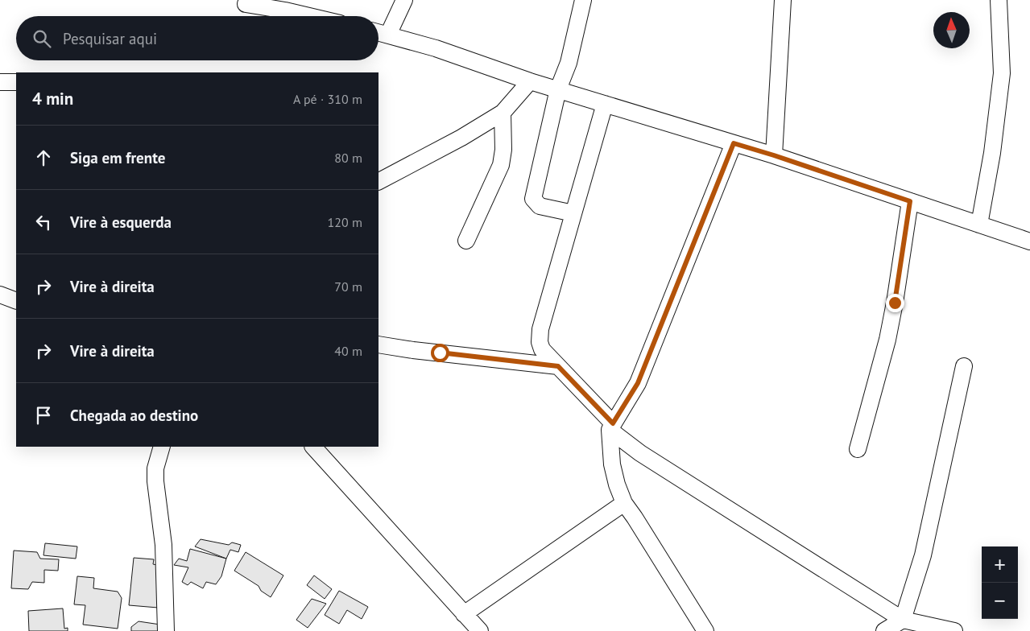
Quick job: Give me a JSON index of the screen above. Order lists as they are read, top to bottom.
{
  "north": "top",
  "page": {
    "search": "Pesquisar aqui",
    "heading": ["4 min", "A pé · 310 m"],
    "list": [
      ["Siga em frente", "80 m"],
      ["Vire à esquerda", "120 m"],
      ["Vire à direita", "70 m"],
      ["Vire à direita", "40 m"],
      "Chegada ao destino"
    ],
    "map_buttons": ["+", "−"]
  }
}
